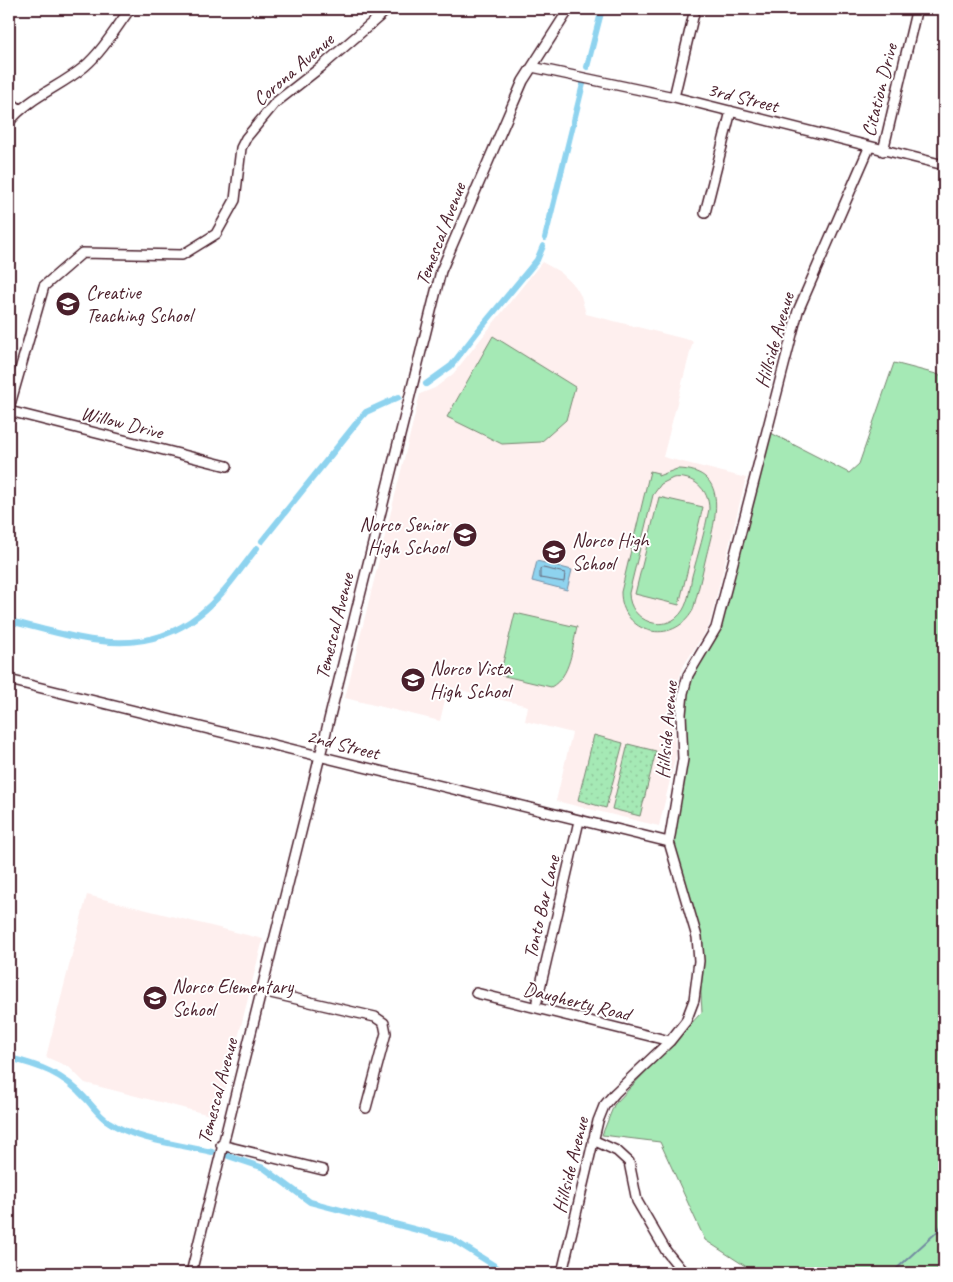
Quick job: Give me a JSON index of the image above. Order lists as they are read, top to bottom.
{
  "streets": {
    "street": [
      "Corona Avenue",
      "Citation Drive",
      "3rd Street",
      "Temescal Avenue",
      "Hillside Avenue",
      "Willow Drive",
      "2nd Street",
      "Tonto Bar Lane",
      "Daugherty Road"
    ]
  },
  "crossings": [
    ["Corona Avenue", "Willow Drive"],
    ["Citation Drive", "3rd Street"],
    ["3rd Street", "Temescal Avenue"],
    ["3rd Street", "Hillside Avenue"],
    ["Temescal Avenue", "2nd Street"],
    ["Hillside Avenue", "2nd Street"],
    ["Hillside Avenue", "Daugherty Road"],
    ["2nd Street", "Tonto Bar Lane"]
  ],
  "places": {
    "school or university": [
      "Creative Teaching School",
      "Norco Senior High School",
      "Norco High School",
      "Norco Vista High School",
      "Norco Elementary School"
    ]
  }
}
